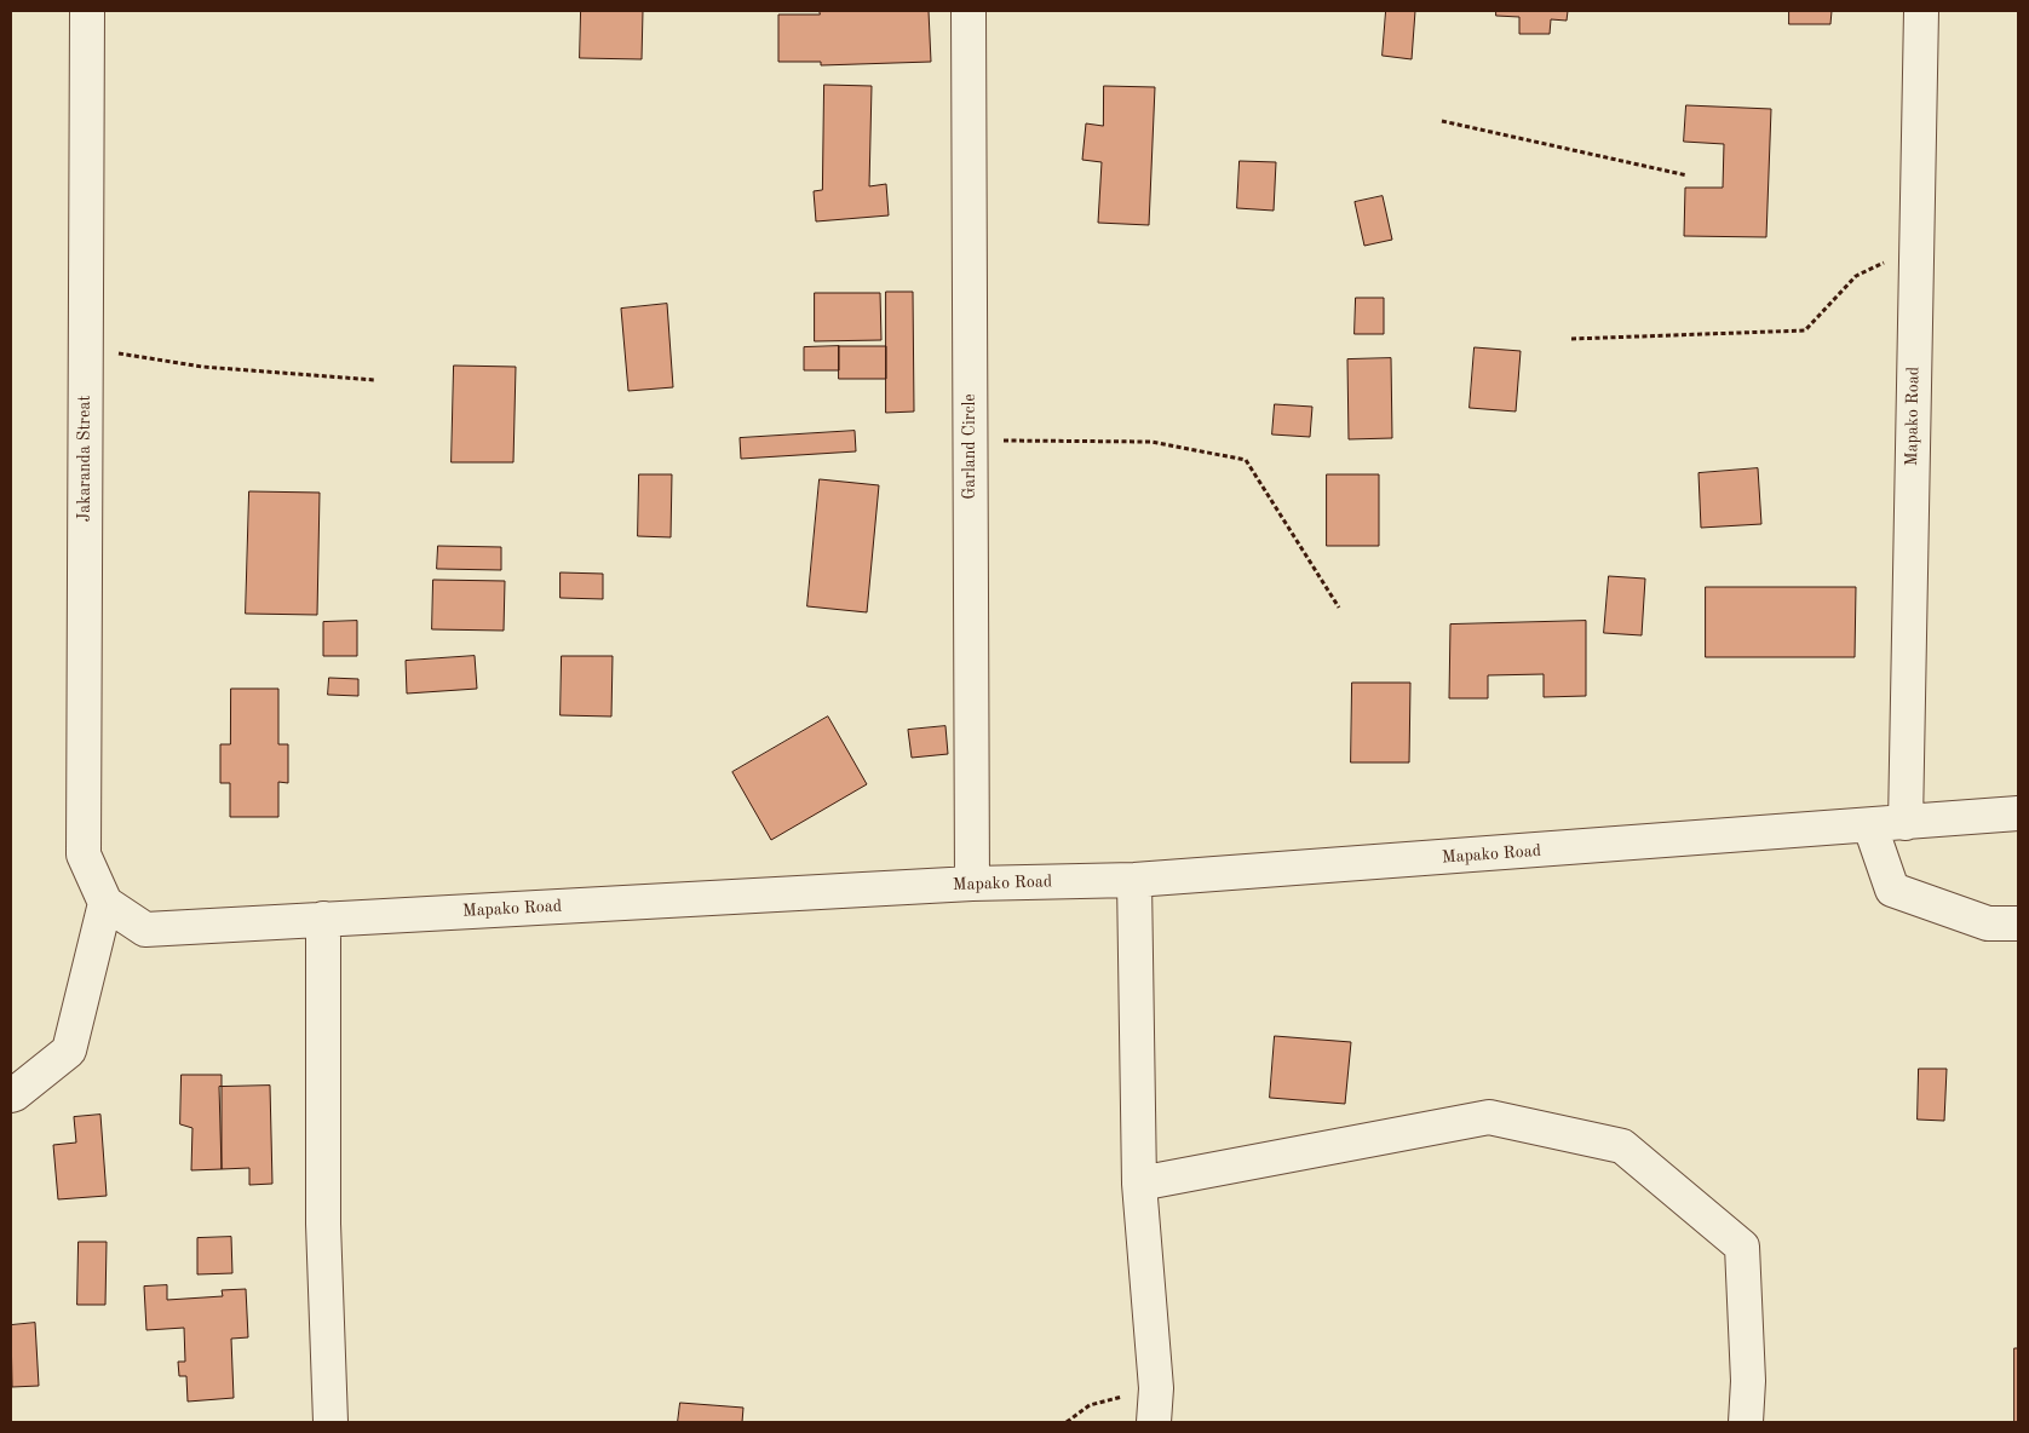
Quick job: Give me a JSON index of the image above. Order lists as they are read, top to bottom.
{
  "streets": {
    "street": ["Mapako Road", "Garland Circle", "Jakaranda Streat"]
  },
  "crossings": [
    ["Mapako Road", "Garland Circle"],
    ["Mapako Road", "Jakaranda Streat"]
  ]
}
